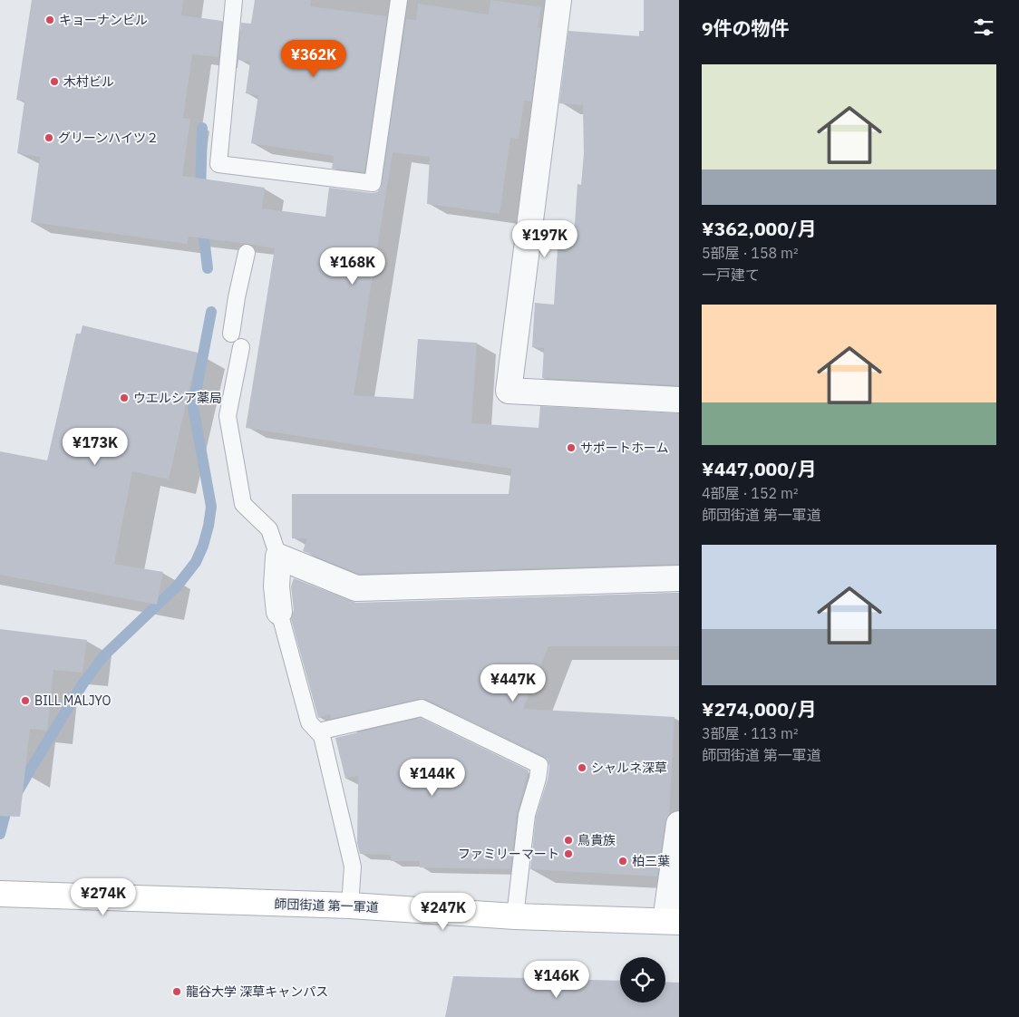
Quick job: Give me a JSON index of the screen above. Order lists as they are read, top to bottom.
{
  "streets": {
    "main road": ["師団街道 第一軍道"]
  },
  "places": [
    "キョーナンビル",
    "木村ビル",
    "グリーンハイツ２",
    "ウエルシア薬局",
    "サポートホーム",
    "BILL MALJYO",
    "シャルネ深草",
    "鳥貴族",
    "ファミリーマート",
    "柏三葉",
    "龍谷大学 深草キャンパス"
  ],
  "page": {
    "heading": "9件の物件",
    "price": [
      "¥362K",
      "¥197K",
      "¥168K",
      "¥173K",
      "¥447K",
      "¥144K",
      "¥274K",
      "¥247K",
      "¥146K"
    ],
    "list": [
      {
        "name": "¥362,000/月",
        "note": "5部屋 · 158 m² · 一戸建て"
      },
      {
        "name": "¥447,000/月",
        "note": "4部屋 · 152 m² · 師団街道 第一軍道"
      },
      {
        "name": "¥274,000/月",
        "note": "3部屋 · 113 m² · 師団街道 第一軍道"
      }
    ]
  }
}
